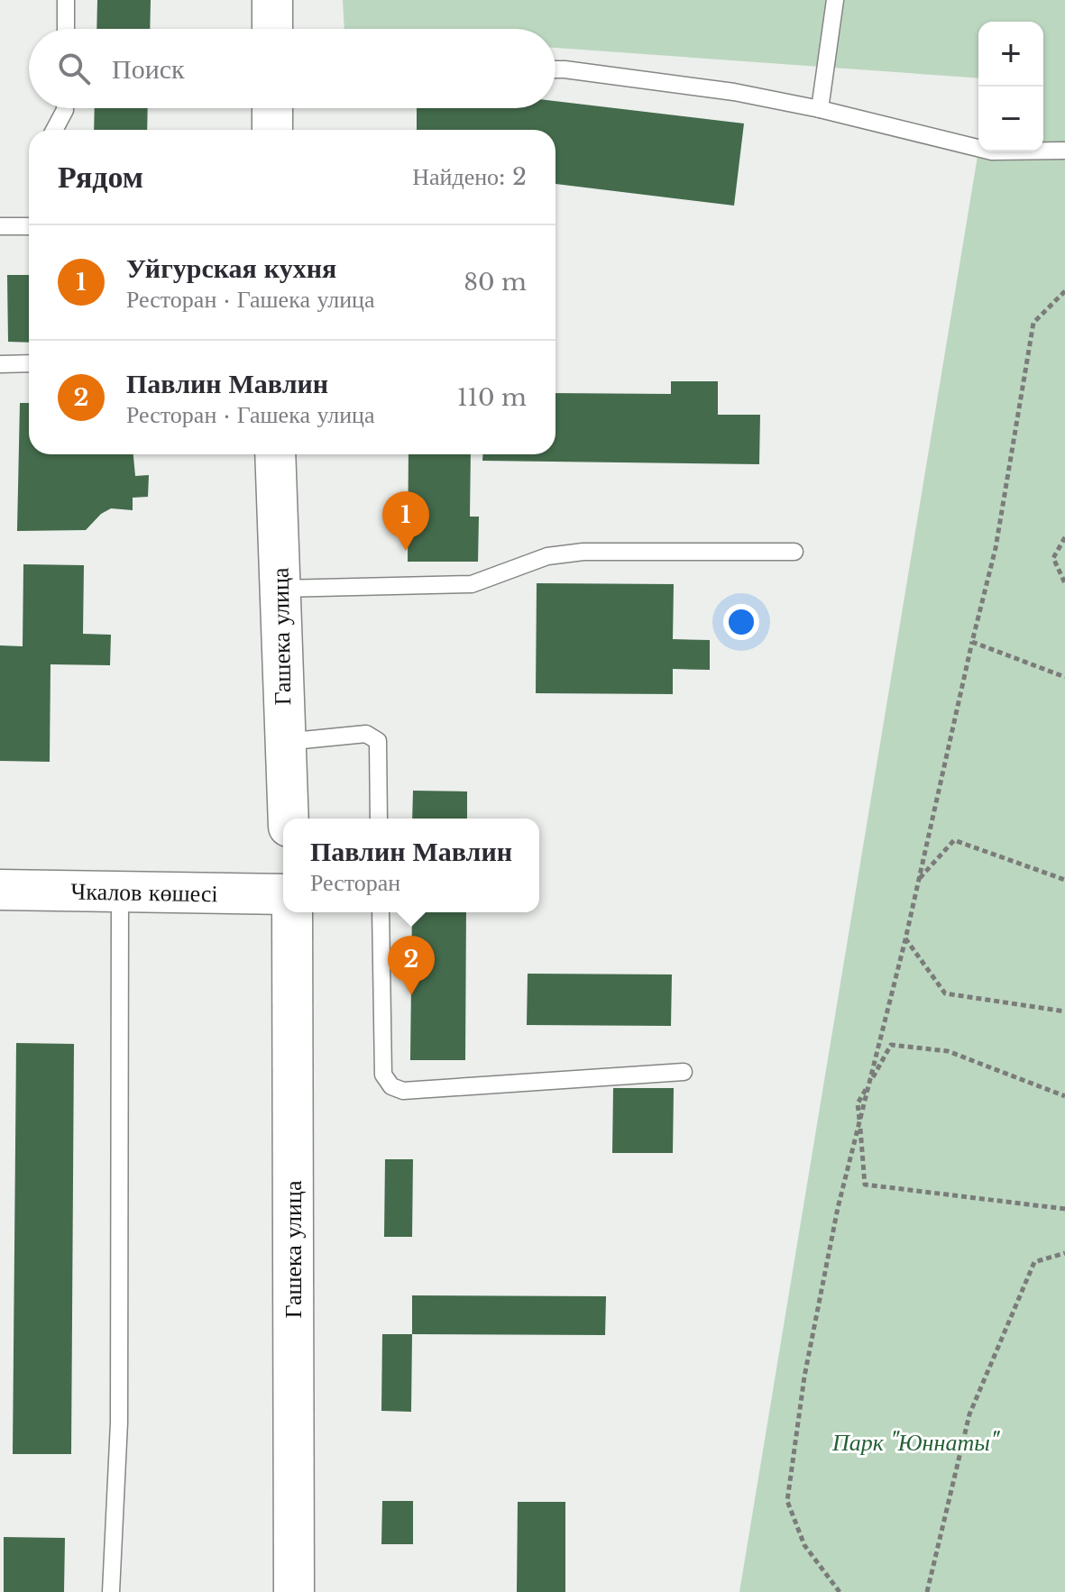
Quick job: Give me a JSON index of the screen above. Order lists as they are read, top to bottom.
{
  "streets": {
    "main road": ["Гашека улица", "Чкалов көшесі"]
  },
  "parks": ["Парк \"Юннаты\""],
  "page": {
    "map_buttons": ["+", "−"],
    "search": "Поиск",
    "heading": ["Рядом", "Найдено: 2"],
    "list": [
      {
        "mark": "1",
        "name": "Уйгурская кухня",
        "note": "Ресторан · Гашека улица",
        "value": "80 m"
      },
      {
        "mark": "2",
        "name": "Павлин Мавлин",
        "note": "Ресторан · Гашека улица",
        "value": "110 m"
      }
    ],
    "pins": ["1", "2"],
    "popup": ["Павлин Мавлин", "Ресторан"]
  }
}
